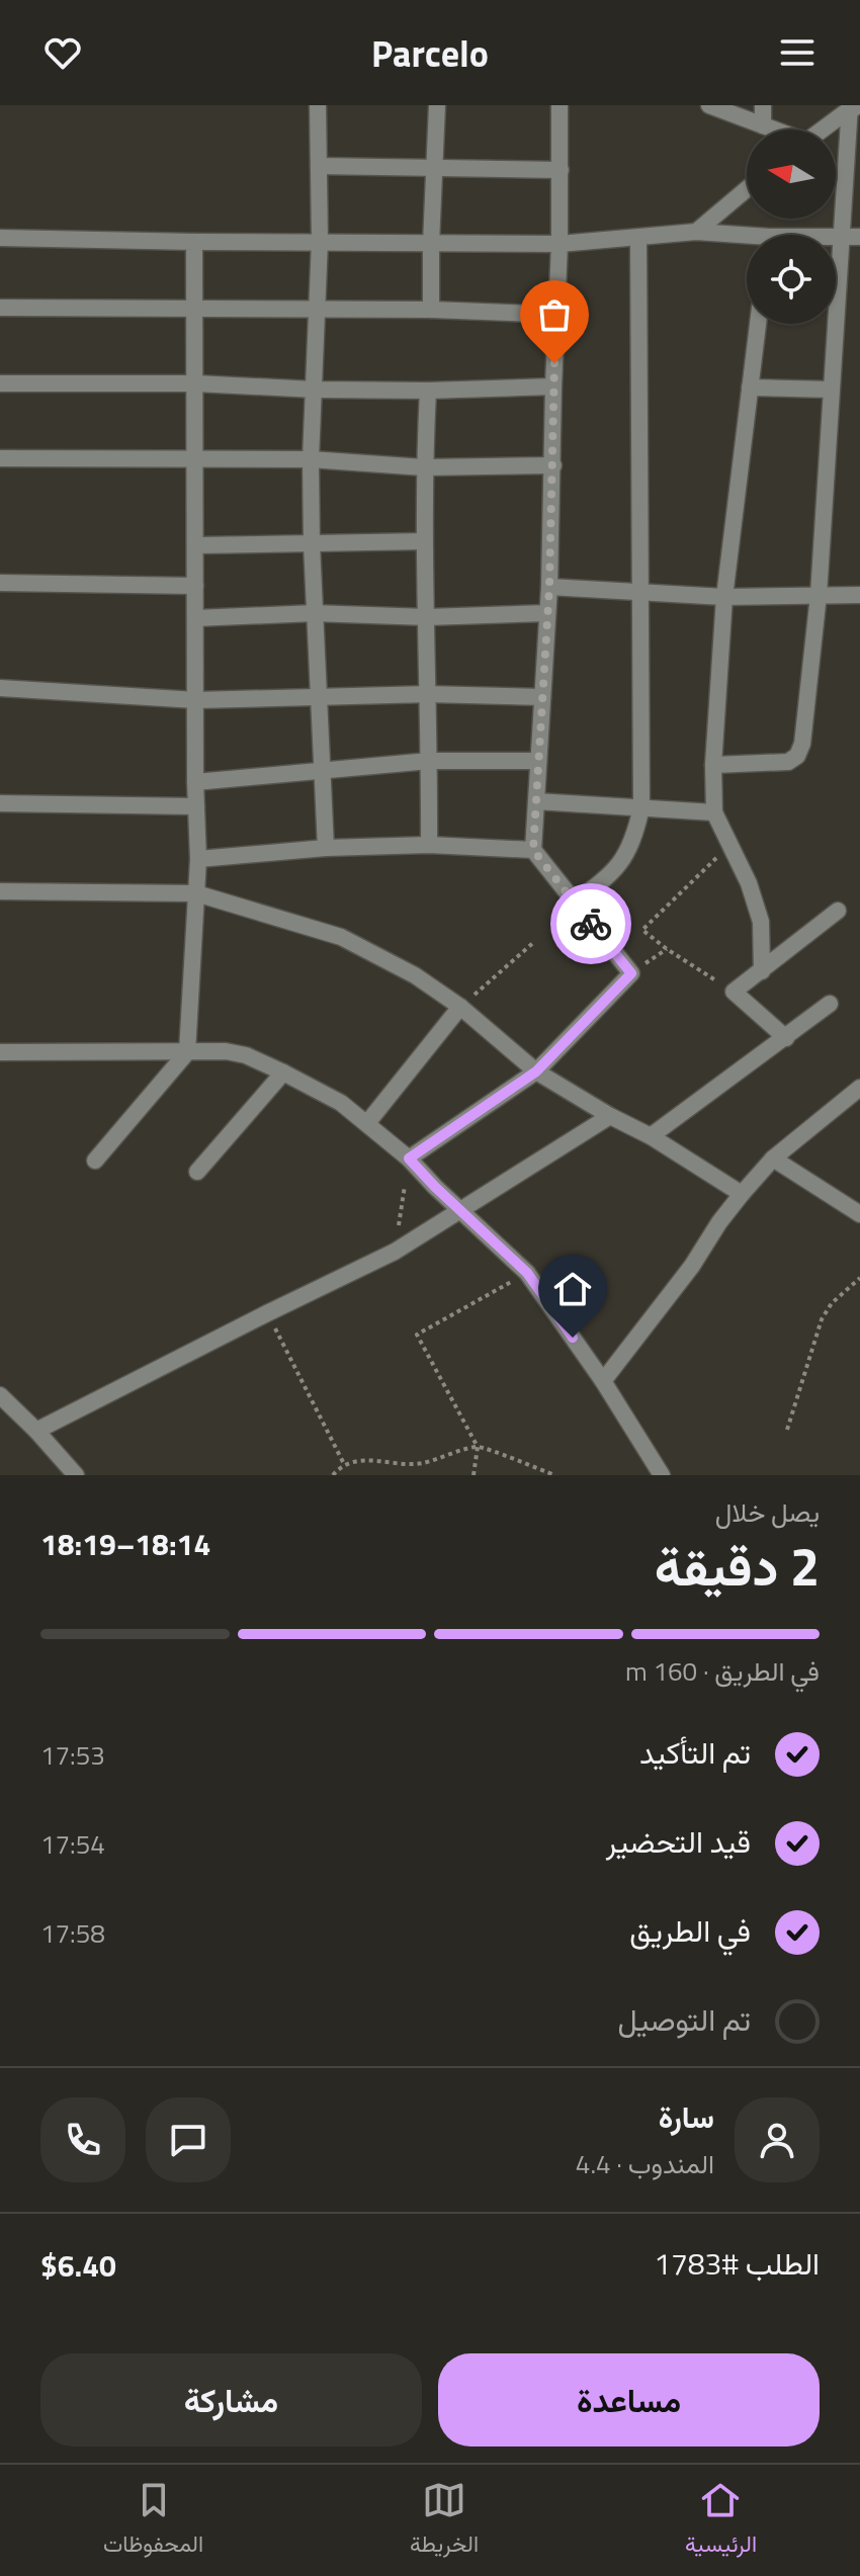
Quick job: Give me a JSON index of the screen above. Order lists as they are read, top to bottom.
{
  "north": "left",
  "page": {
    "header": "Parcelo",
    "heading": ["2 دقيقة", "يصل خلال", "18:14–18:19"],
    "panel": [
      "سارة",
      "المندوب · 4.4",
      "الطلب #1783",
      "$6.40"
    ],
    "bar": "في الطريق · 160 m",
    "list": [
      ["تم التأكيد", "17:53"],
      ["قيد التحضير", "17:54"],
      ["في الطريق", "17:58"],
      "تم التوصيل"
    ],
    "buttons": ["مساعدة", "مشاركة"],
    "tabs": ["الرئيسية", "الخريطة", "المحفوظات"]
  }
}
